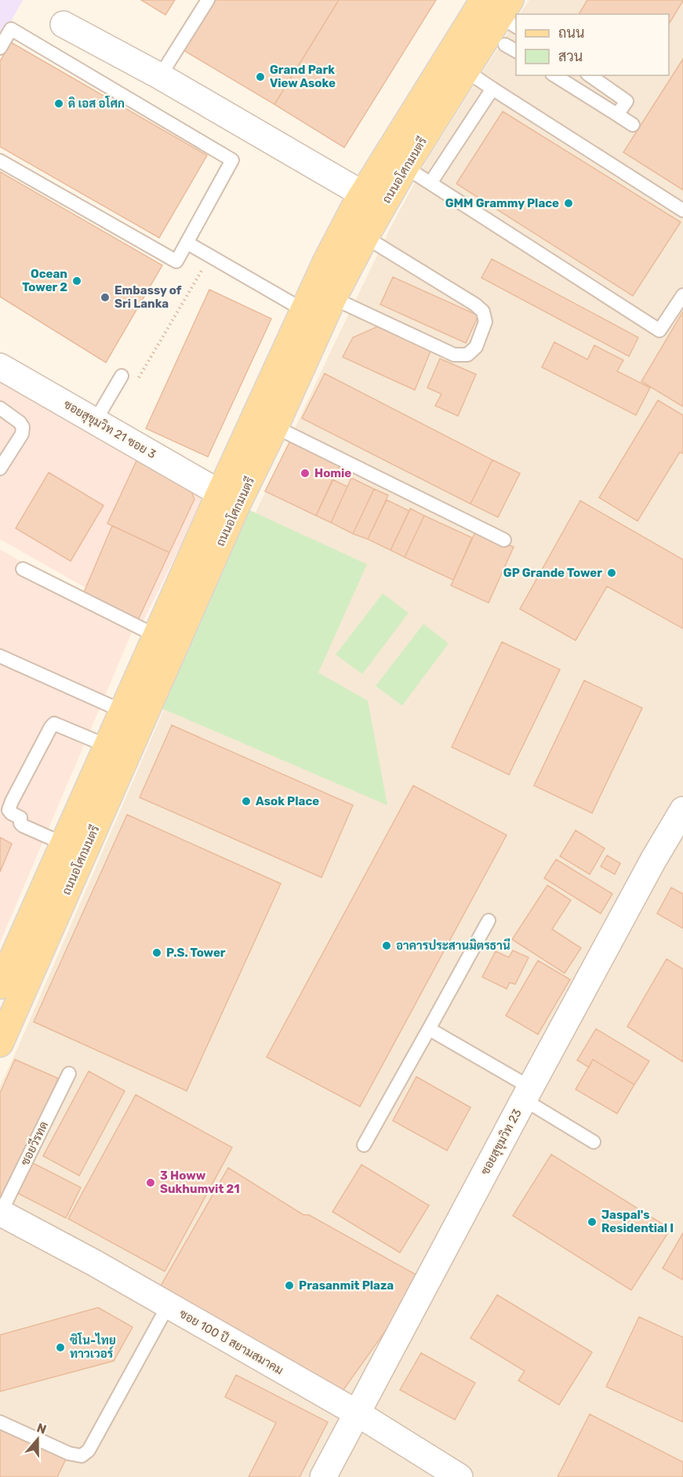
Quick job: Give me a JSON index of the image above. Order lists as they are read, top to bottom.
{
  "streets": {
    "main road": ["ถนนอโศกมนตรี"],
    "street": ["ซอยสุขุมวิท 21 ซอย 3", "ซอยสุขุมวิท 23", "ซอย 100 ปี สยามสมาคม"],
    "lane": ["ซอยวีรทด"]
  },
  "crossings": [
    ["ถนนอโศกมนตรี", "ซอยสุขุมวิท 21 ซอย 3"],
    ["ซอยสุขุมวิท 23", "ซอย 100 ปี สยามสมาคม"],
    ["ซอยวีรทด", "ซอย 100 ปี สยามสมาคม"]
  ],
  "places": [
    "Grand Park View Asoke",
    "ดิ เอส อโศก",
    "GMM Grammy Place",
    "Ocean Tower 2",
    "Embassy of Sri Lanka",
    "Homie",
    "GP Grande Tower",
    "Asok Place",
    "อาคารประสานมิตรธานี",
    "P.S. Tower",
    "3 Howw Sukhumvit 21",
    "Jaspal's Residential I",
    "Prasanmit Plaza",
    "ซิโน-ไทย ทาวเวอร์"
  ],
  "legend": ["ถนน", "สวน"],
  "north": "top"
}
